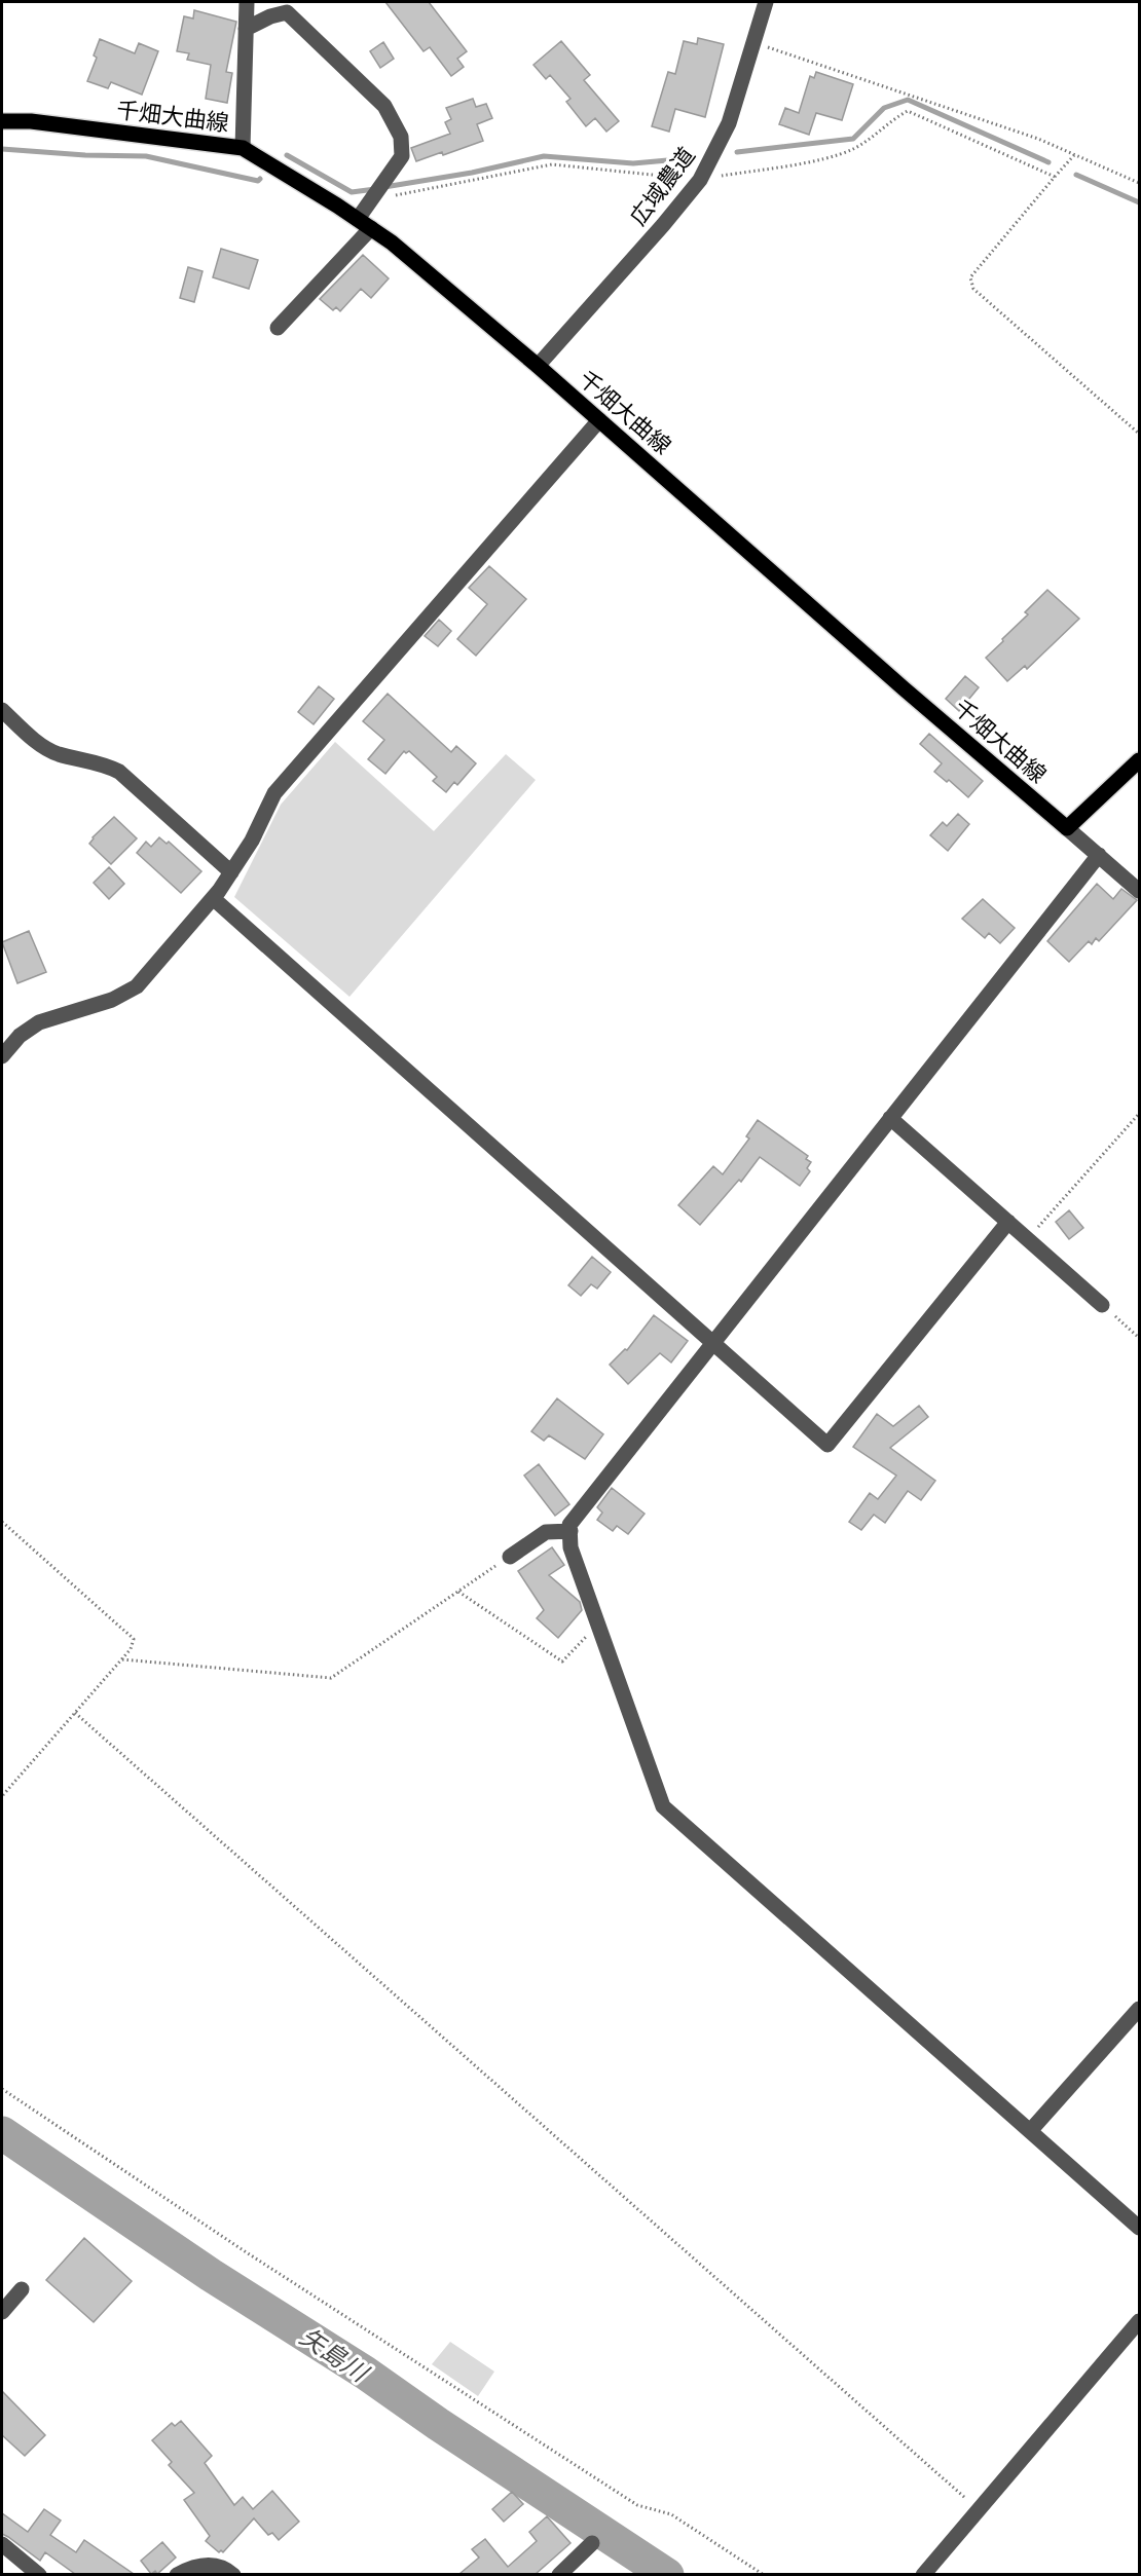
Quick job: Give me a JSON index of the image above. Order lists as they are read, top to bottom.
{
  "streets": {
    "main road": ["千畑大曲線"],
    "street": ["広域農道"]
  },
  "crossings": [
    ["千畑大曲線", "広域農道"]
  ],
  "water": ["矢島川"]
}
